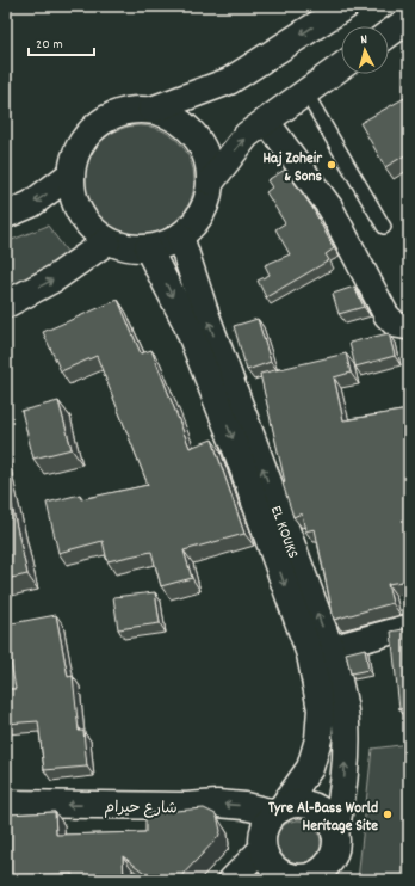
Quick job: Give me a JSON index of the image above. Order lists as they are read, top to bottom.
{
  "streets": {
    "main road": ["EL KOUKS", "شارع حيرام"]
  },
  "crossings": [
    ["EL KOUKS", "شارع حيرام"]
  ],
  "one_way": ["شارع حيرام"],
  "places": ["Haj Zoheir & Sons", "Tyre Al-Bass World Heritage Site"],
  "scale_bar": "20 m",
  "north": "top"
}
